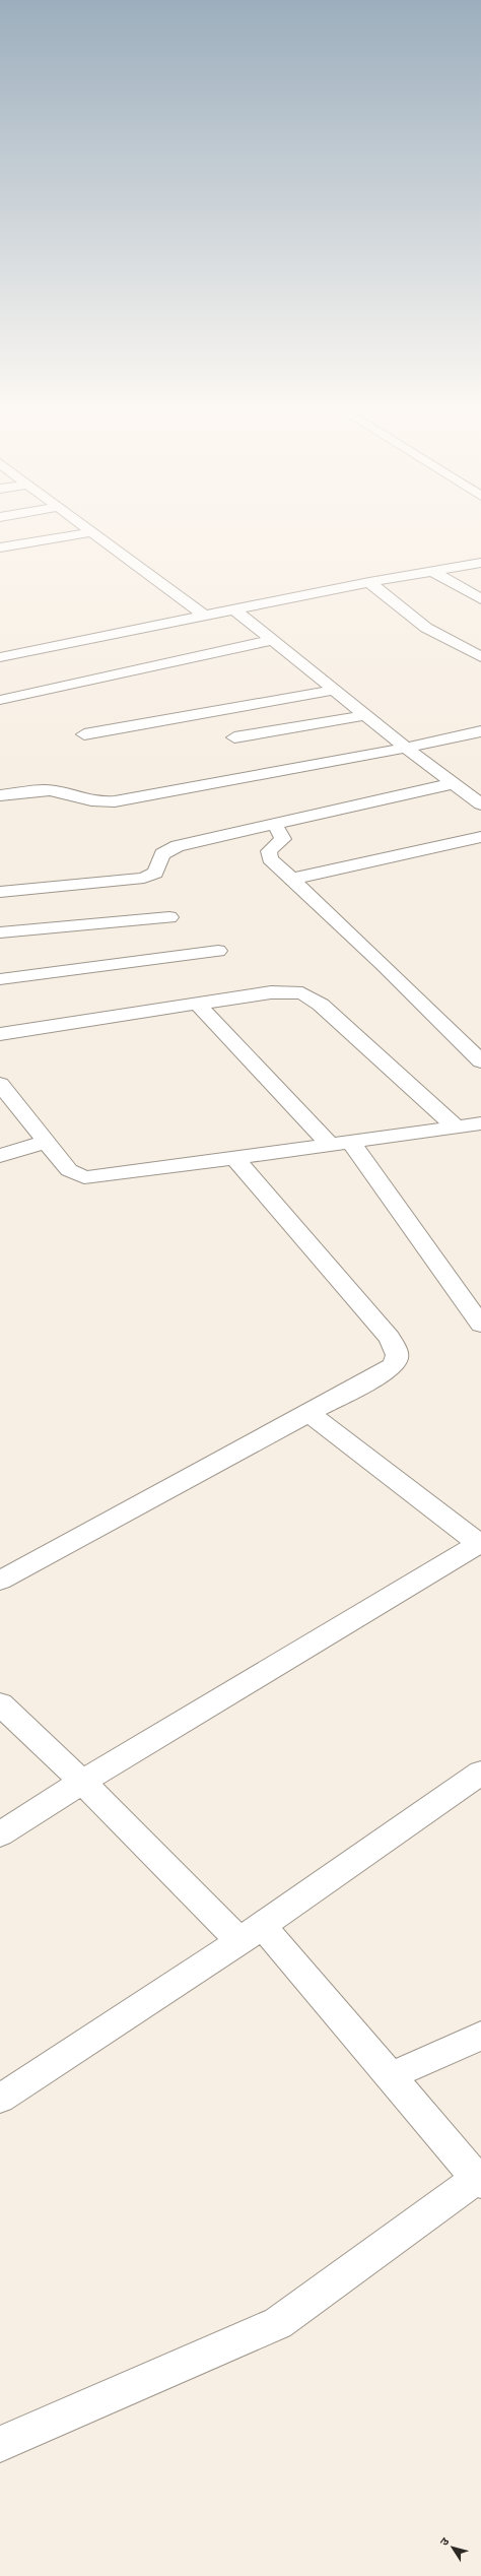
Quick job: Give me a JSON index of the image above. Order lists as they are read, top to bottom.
{
  "north": "top left"
}
